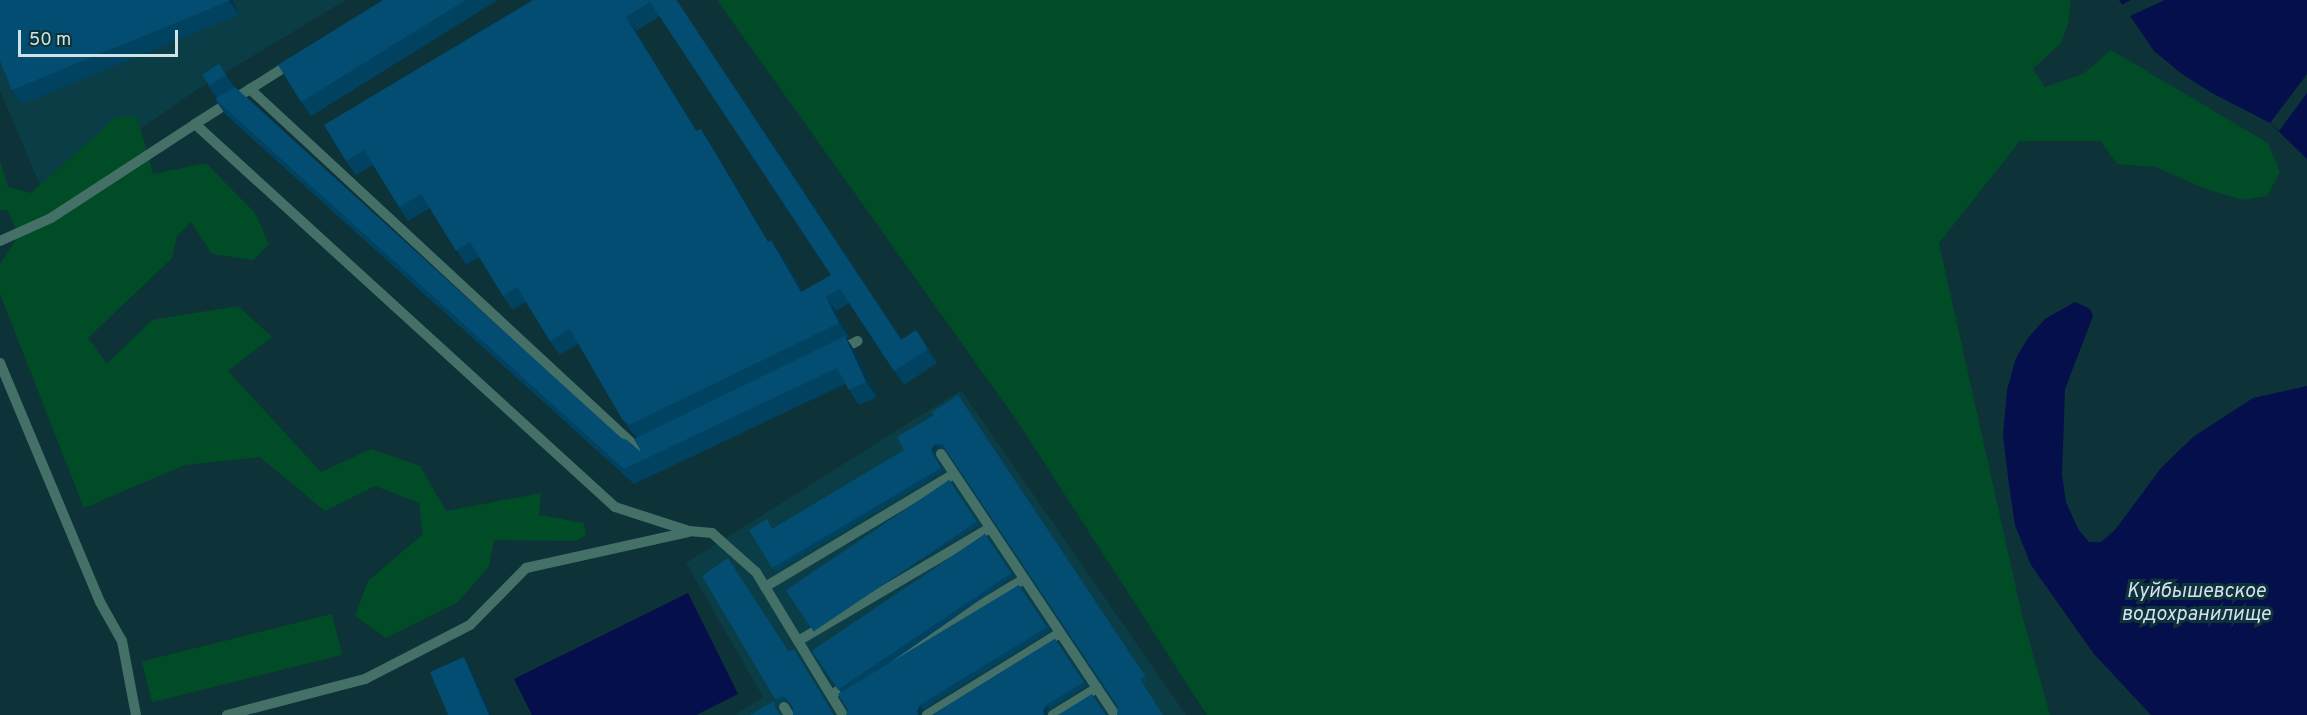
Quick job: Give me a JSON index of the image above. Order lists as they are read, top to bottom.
{
  "water": ["Куйбышевское водохранилище"],
  "scale_bar": "50 m"
}
